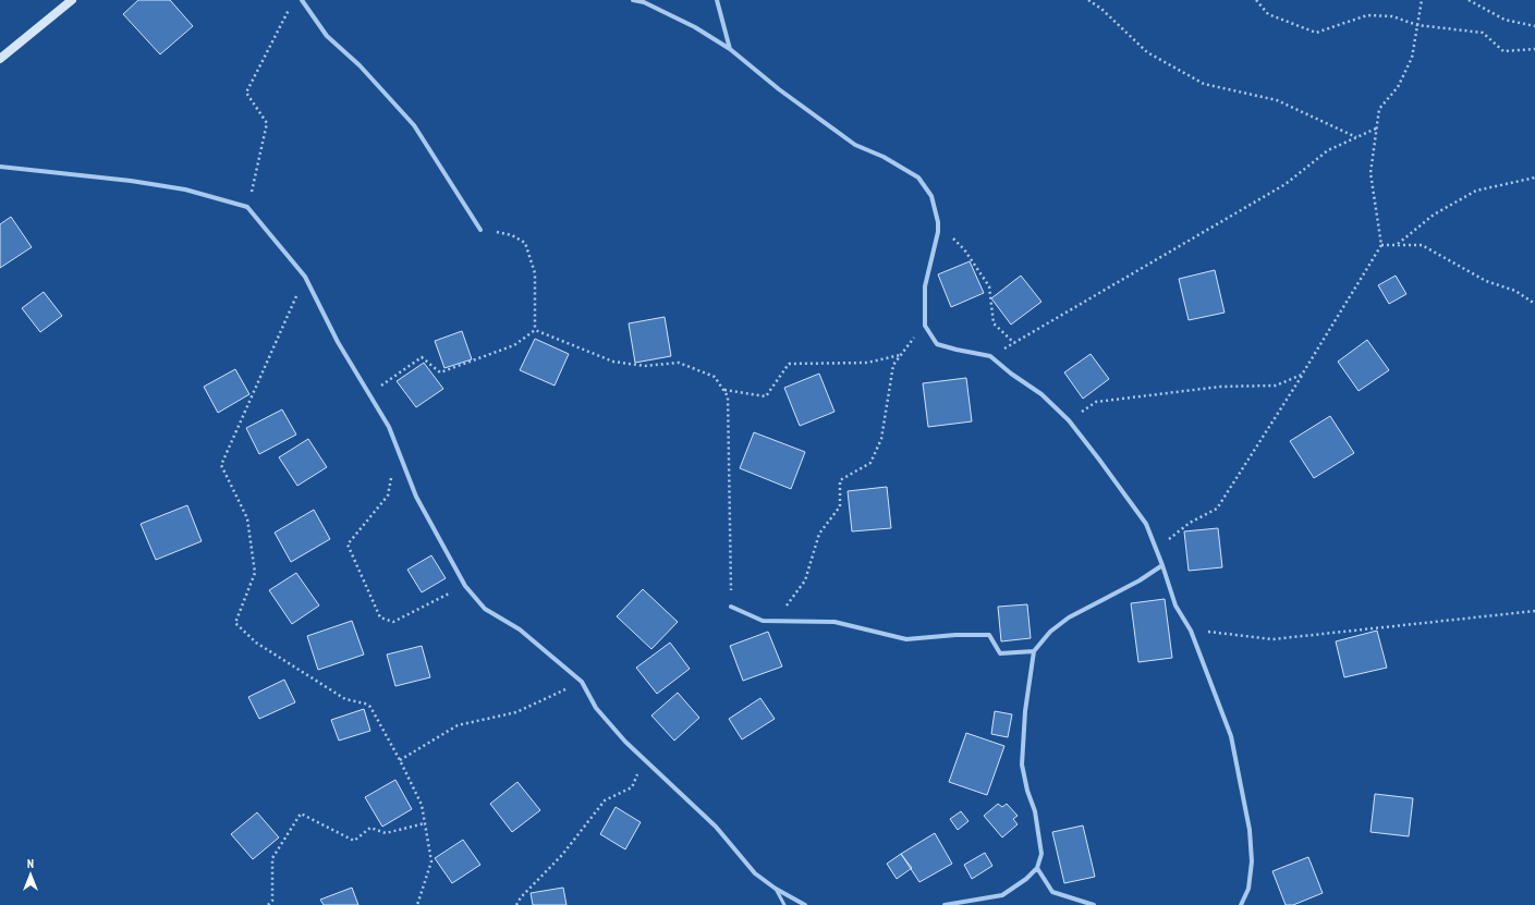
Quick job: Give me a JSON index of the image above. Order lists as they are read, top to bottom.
{
  "north": "top"
}
